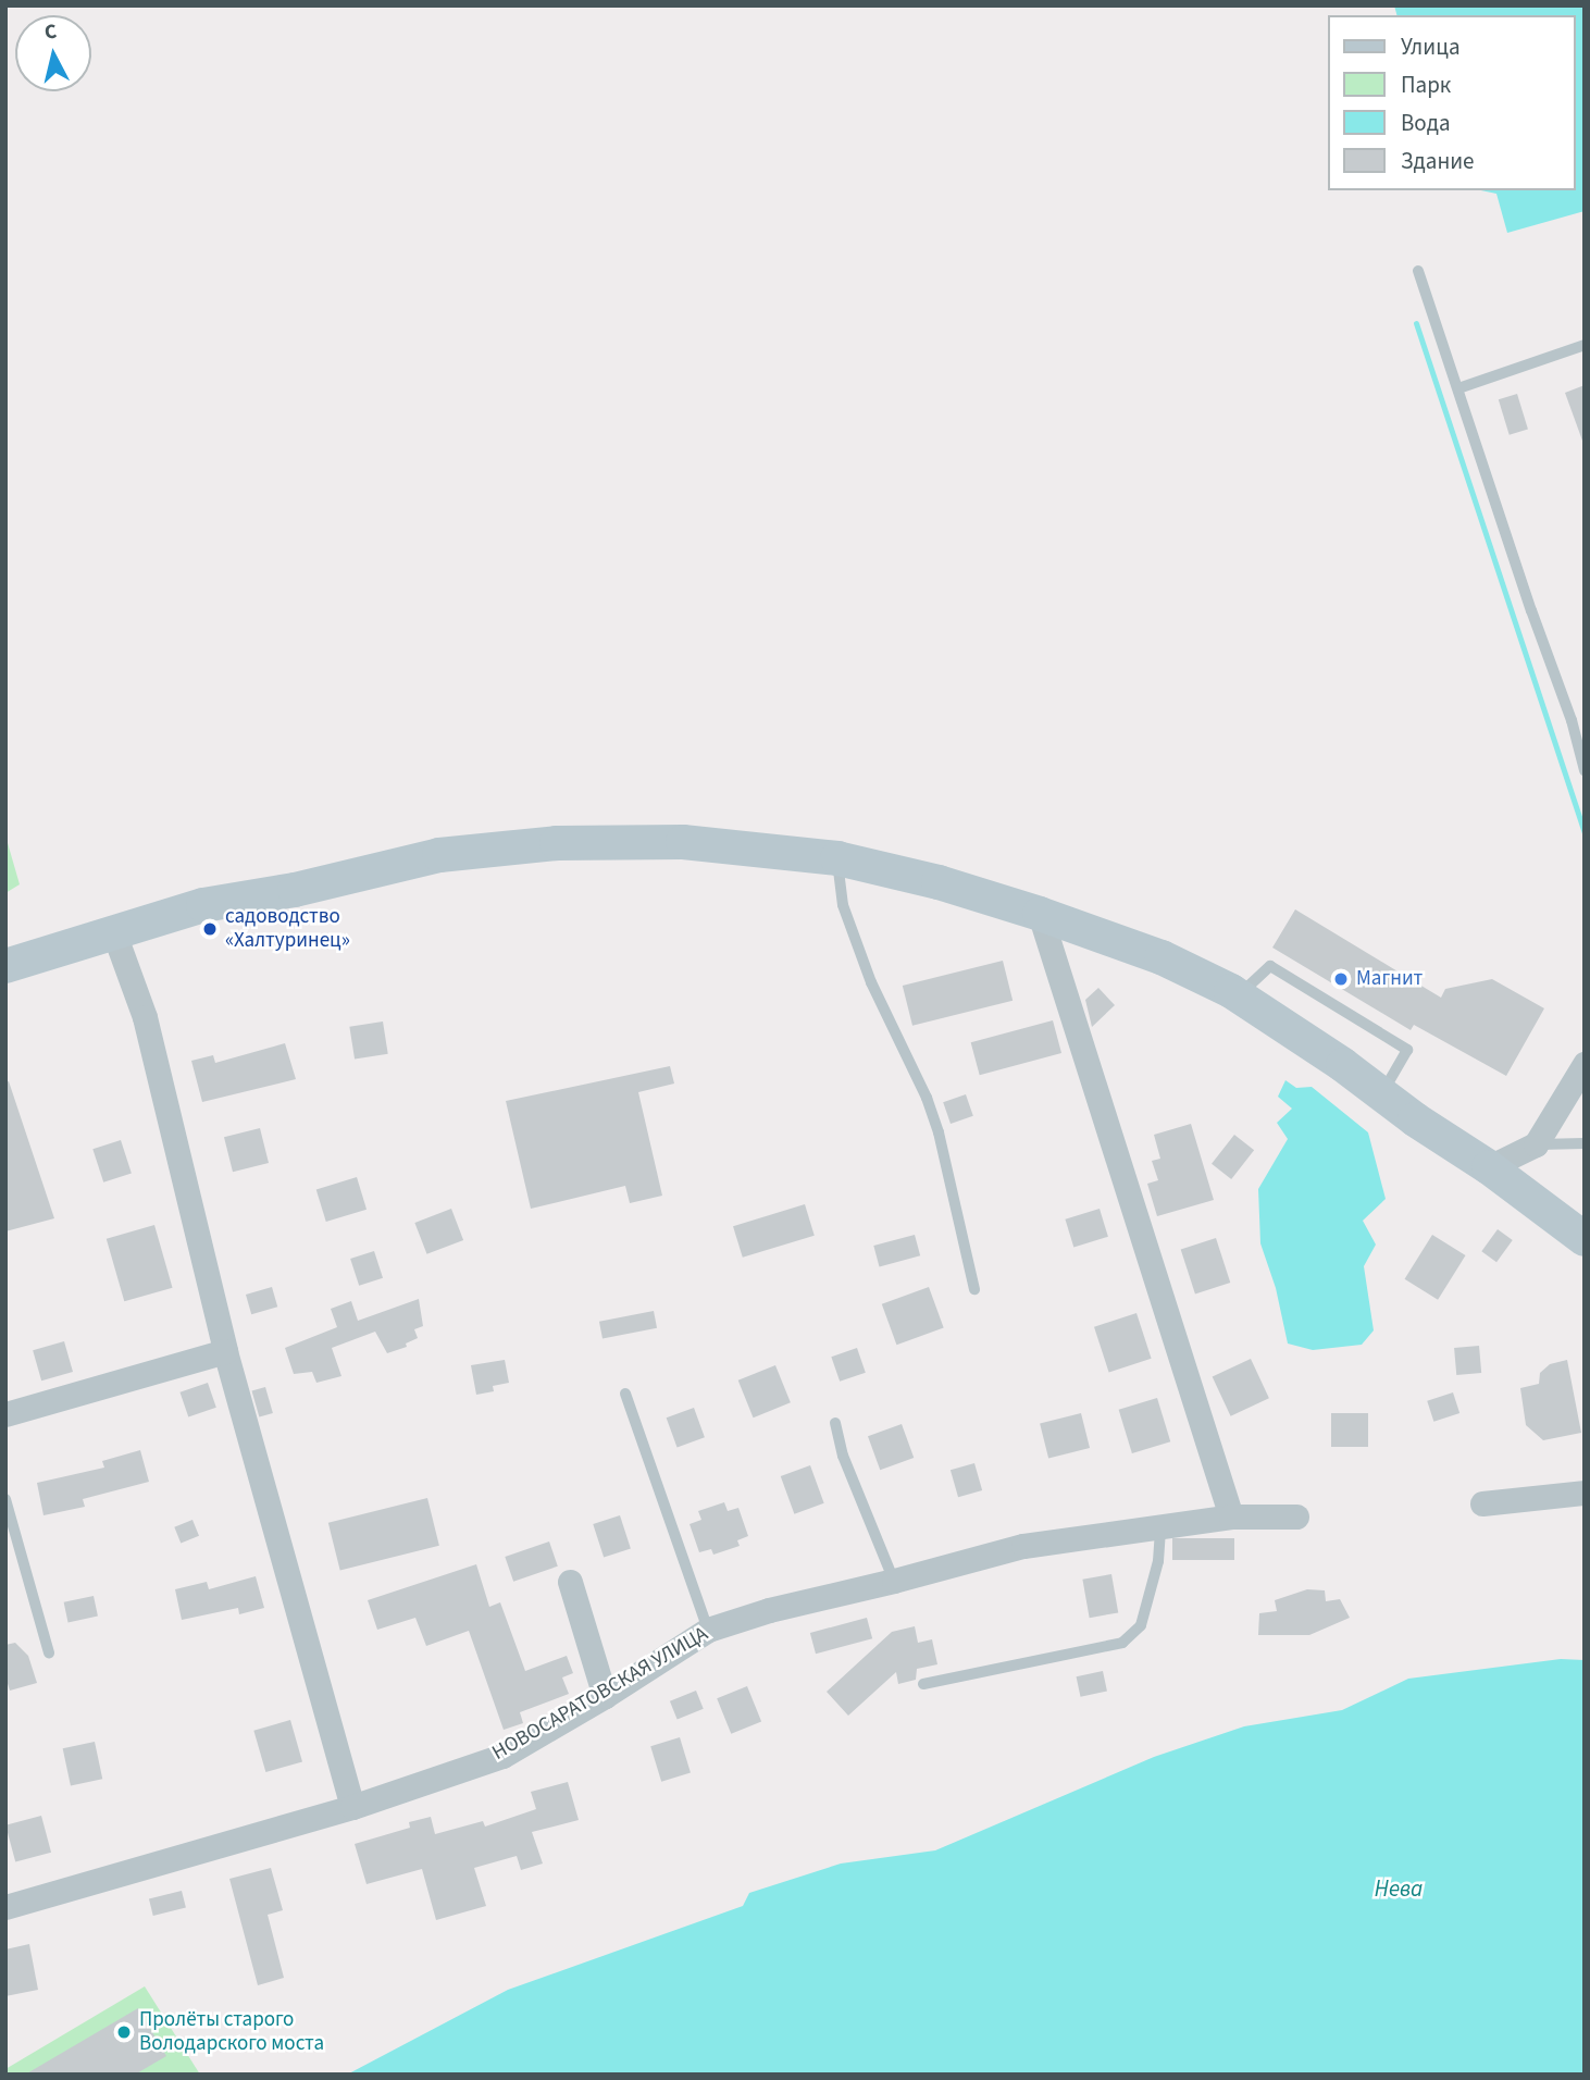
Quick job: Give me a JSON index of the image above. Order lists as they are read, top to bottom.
{
  "streets": {
    "street": ["НОВОСАРАТОВСКАЯ УЛИЦА"]
  },
  "water": ["Нева"],
  "places": ["садоводство «Халтуринец»", "Магнит", "Пролёты старого Володарского моста"],
  "legend": [
    "Улица",
    "Парк",
    "Вода",
    "Здание"
  ],
  "north": "top"
}
